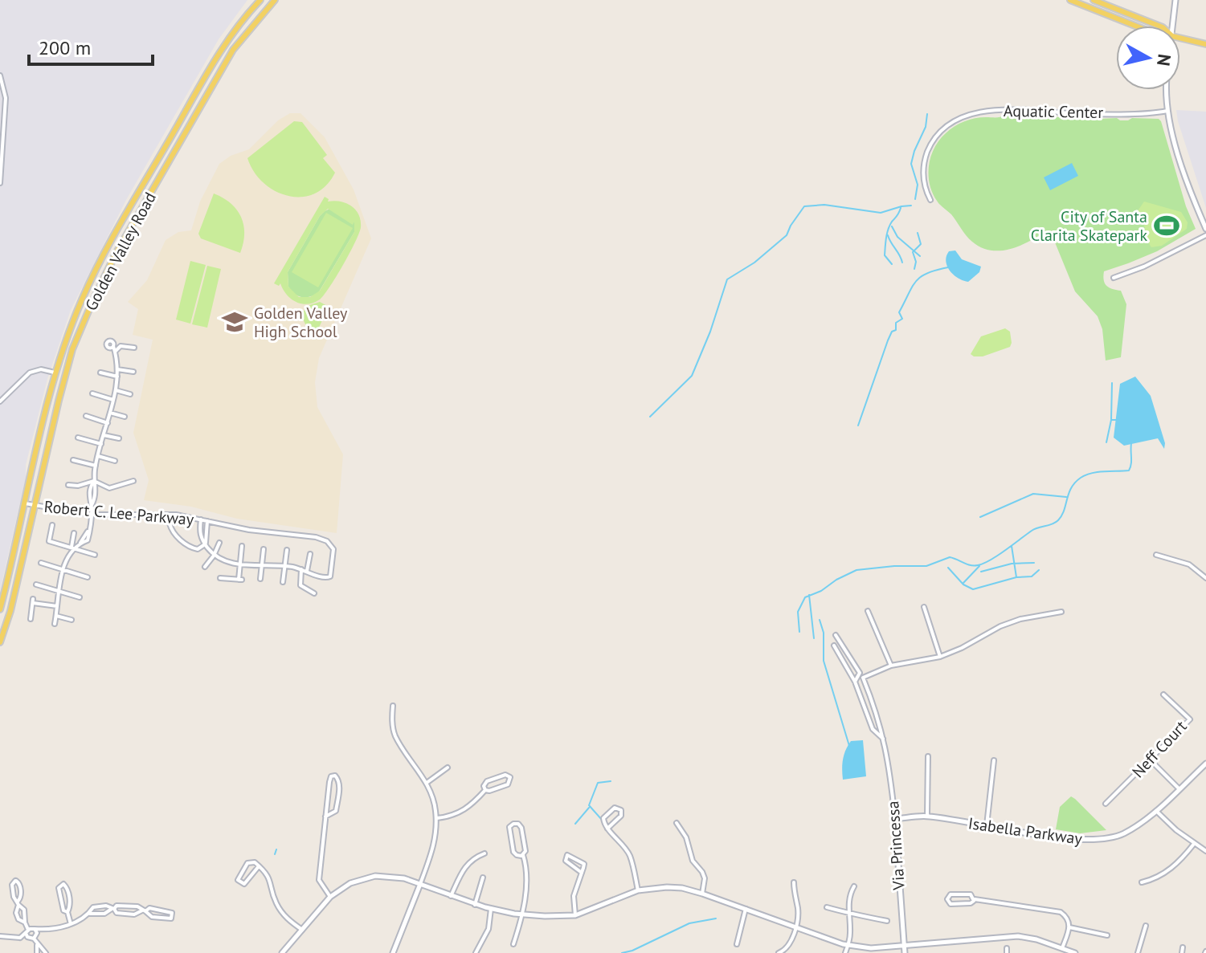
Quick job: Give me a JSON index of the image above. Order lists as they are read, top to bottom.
{
  "streets": {
    "main road": ["Golden Valley Road"],
    "street": [
      "Aquatic Center",
      "Robert C. Lee Parkway",
      "Neff Court",
      "Isabella Parkway",
      "Via Princessa"
    ]
  },
  "crossings": [
    ["Golden Valley Road", "Robert C. Lee Parkway"],
    ["Isabella Parkway", "Via Princessa"]
  ],
  "places": {
    "sports": ["City of Santa Clarita Skatepark"],
    "school or university": ["Golden Valley High School"]
  },
  "scale_bar": "200 m",
  "north": "right"
}
